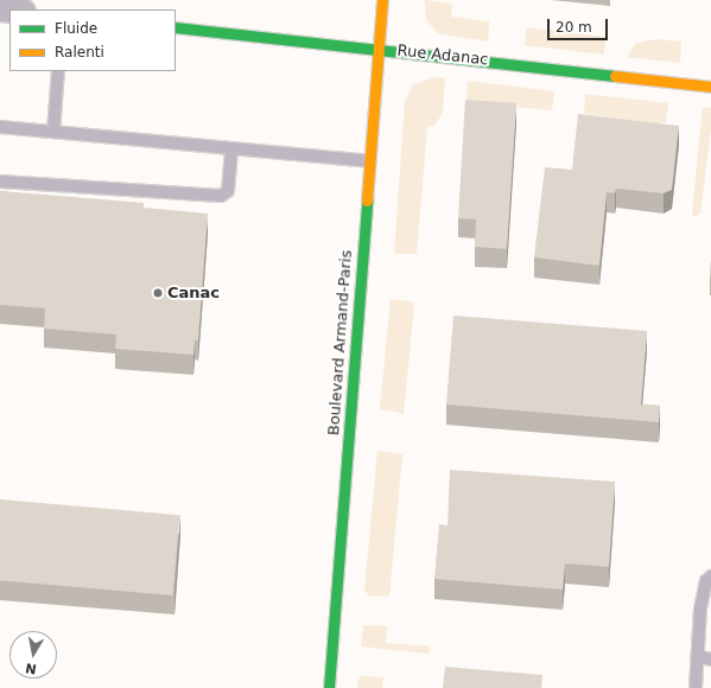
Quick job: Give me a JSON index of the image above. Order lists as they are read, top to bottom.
{
  "streets": {
    "street": ["Rue Adanac", "Boulevard Armand-Paris"]
  },
  "crossings": [
    ["Rue Adanac", "Boulevard Armand-Paris"]
  ],
  "places": ["Canac"],
  "legend": ["Fluide", "Ralenti"],
  "scale_bar": "20 m",
  "north": "bottom"
}
